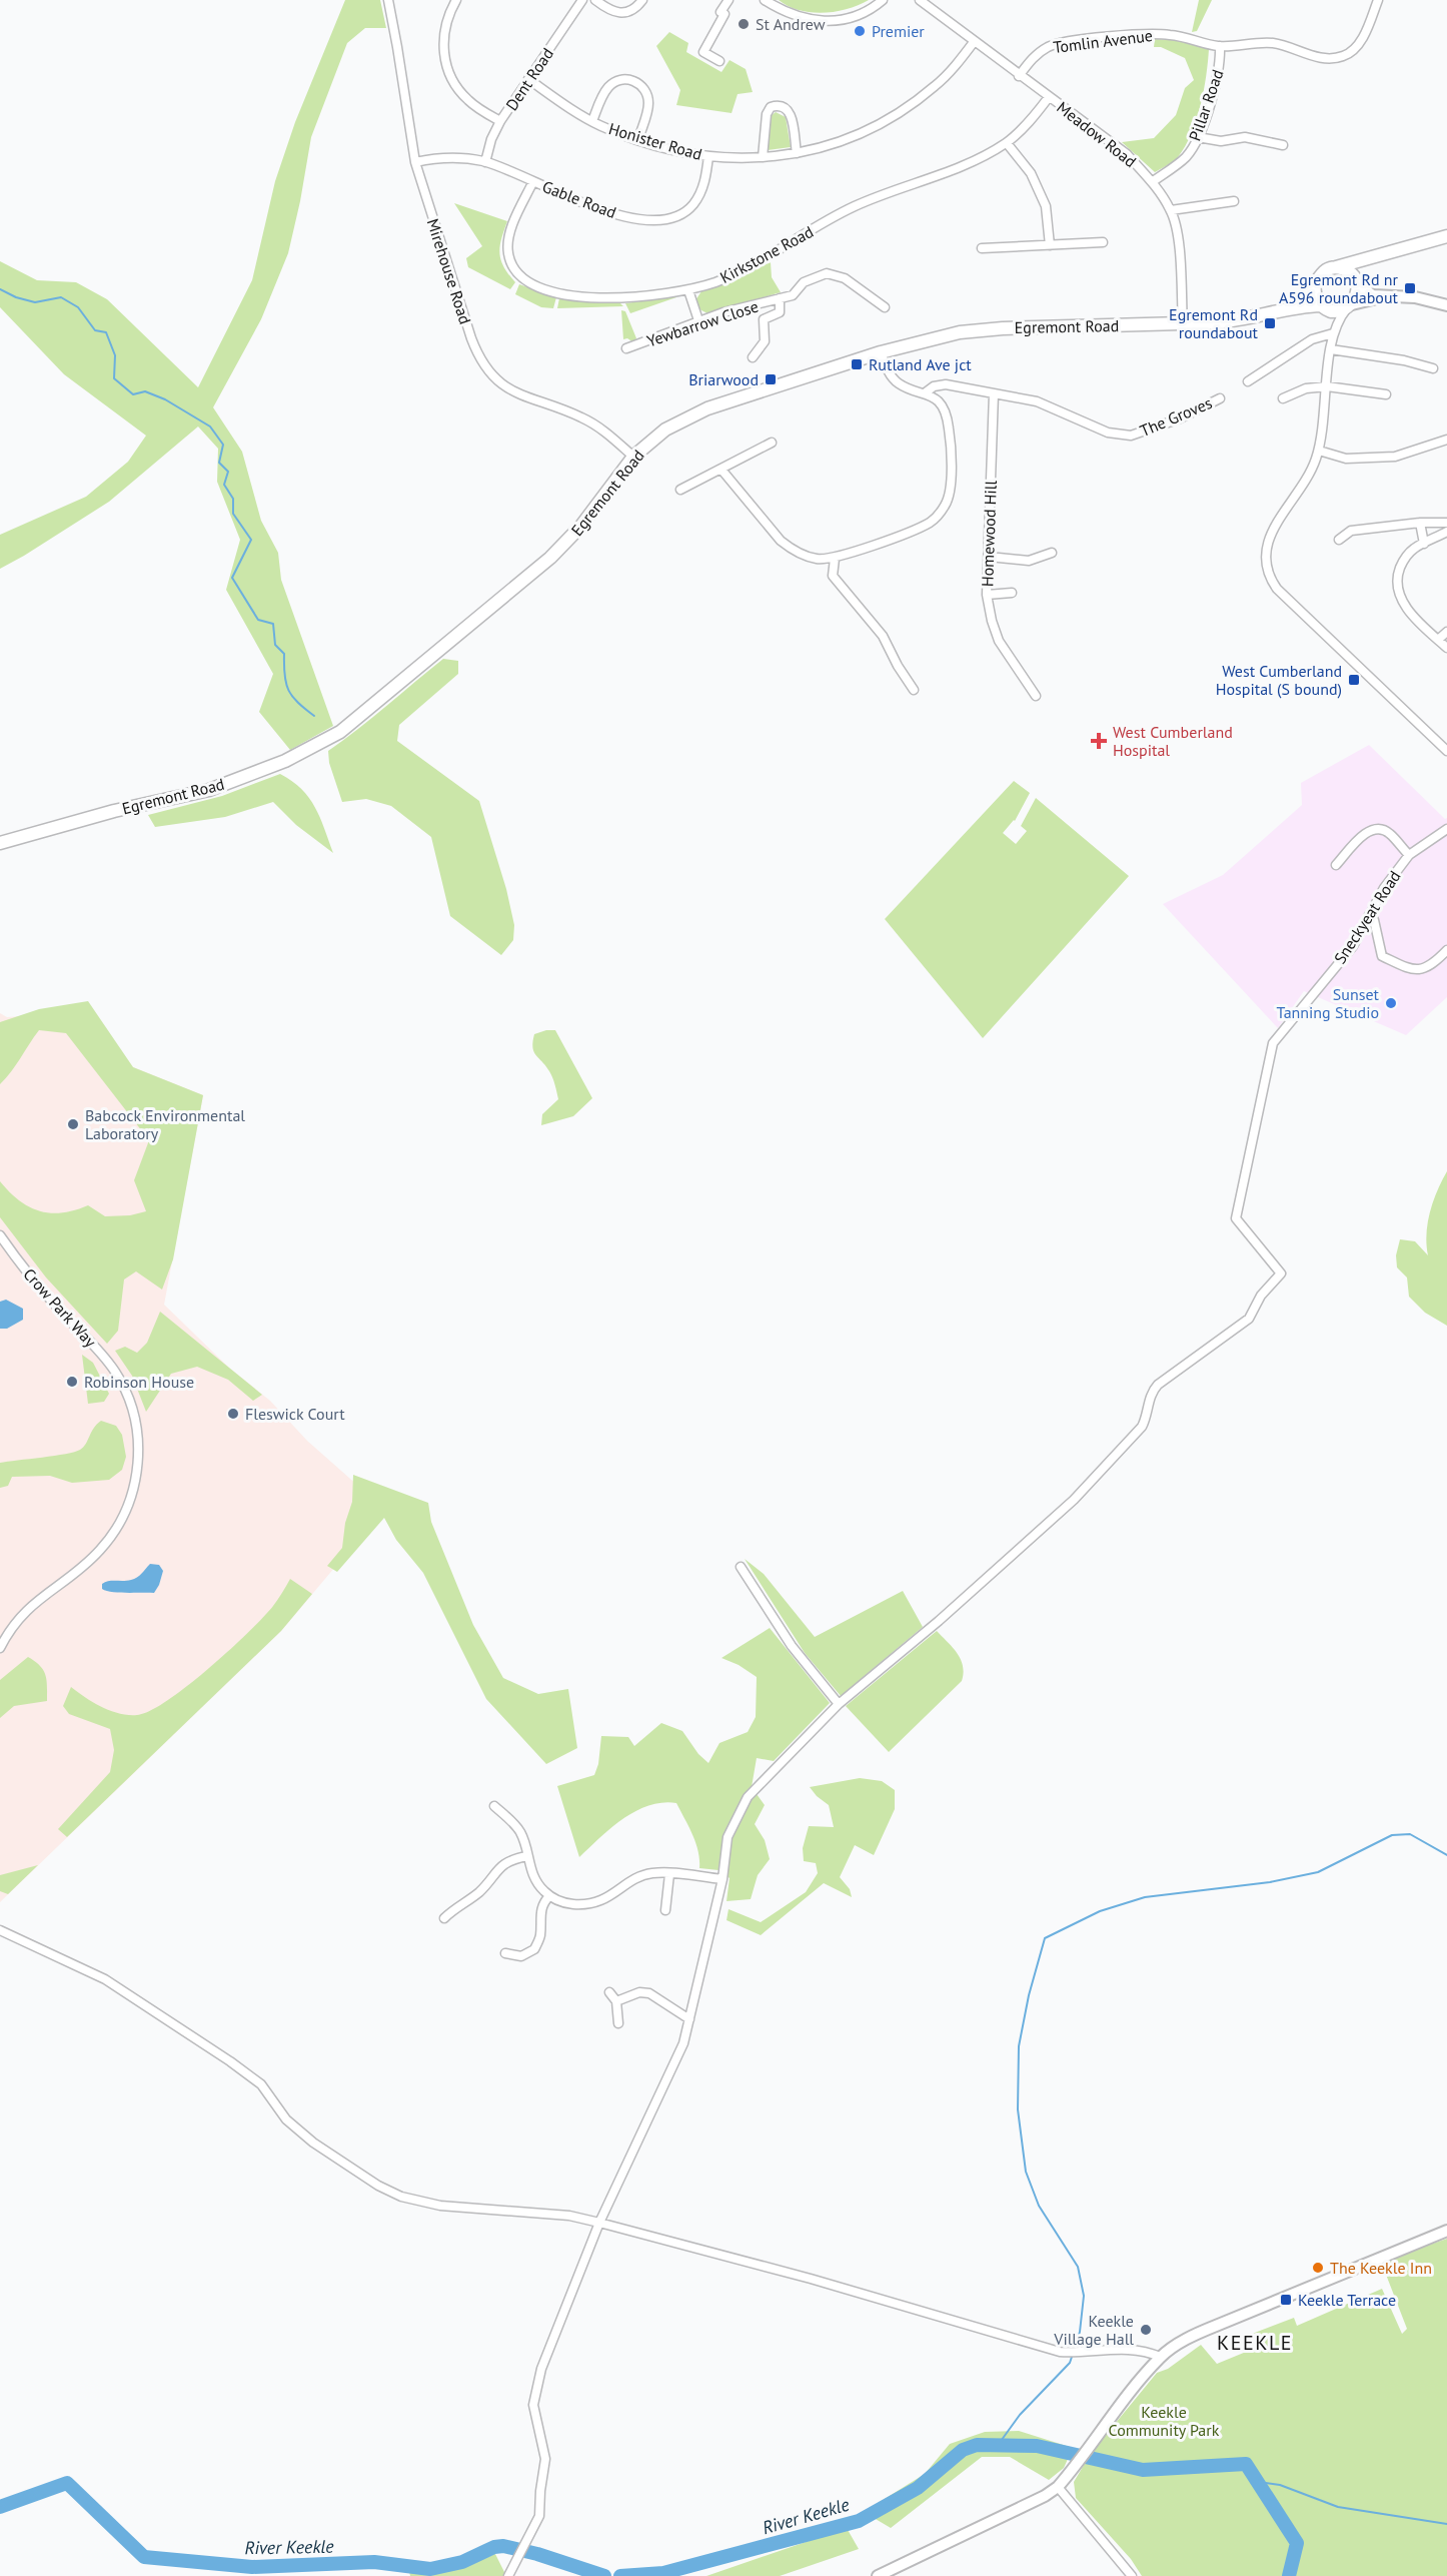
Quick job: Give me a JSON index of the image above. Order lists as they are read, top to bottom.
{
  "streets": {
    "highway": ["Egremont Road"],
    "street": [
      "Tomlin Avenue",
      "Dent Road",
      "Pillar Road",
      "Meadow Road",
      "Honister Road",
      "Gable Road",
      "Kirkstone Road",
      "Mirehouse Road",
      "Yewbarrow Close",
      "The Groves",
      "Homewood Hill",
      "Sneckyeat Road",
      "Crow Park Way"
    ]
  },
  "crossings": [
    ["Tomlin Avenue", "Pillar Road"],
    ["Tomlin Avenue", "Meadow Road"],
    ["Dent Road", "Honister Road"],
    ["Dent Road", "Gable Road"],
    ["Pillar Road", "Meadow Road"],
    ["Meadow Road", "Honister Road"],
    ["Meadow Road", "Kirkstone Road"],
    ["Meadow Road", "Egremont Road"],
    ["Honister Road", "Gable Road"],
    ["Gable Road", "Kirkstone Road"],
    ["Gable Road", "Mirehouse Road"],
    ["Mirehouse Road", "Egremont Road"],
    ["The Groves", "Homewood Hill"]
  ],
  "districts": ["KEEKLE"],
  "water": ["River Keekle"],
  "parks": ["Keekle Community Park"],
  "places": {
    "other": [
      "St Andrew",
      "Premier",
      "Sunset Tanning Studio",
      "Babcock Environmental Laboratory",
      "Robinson House",
      "Fleswick Court",
      "The Keekle Inn",
      "Keekle Village Hall"
    ],
    "transit": [
      "Egremont Rd nr A596 roundabout",
      "Egremont Rd roundabout",
      "Rutland Ave jct",
      "Briarwood",
      "West Cumberland Hospital (S bound)",
      "Keekle Terrace"
    ],
    "health": ["West Cumberland Hospital"]
  }
}
